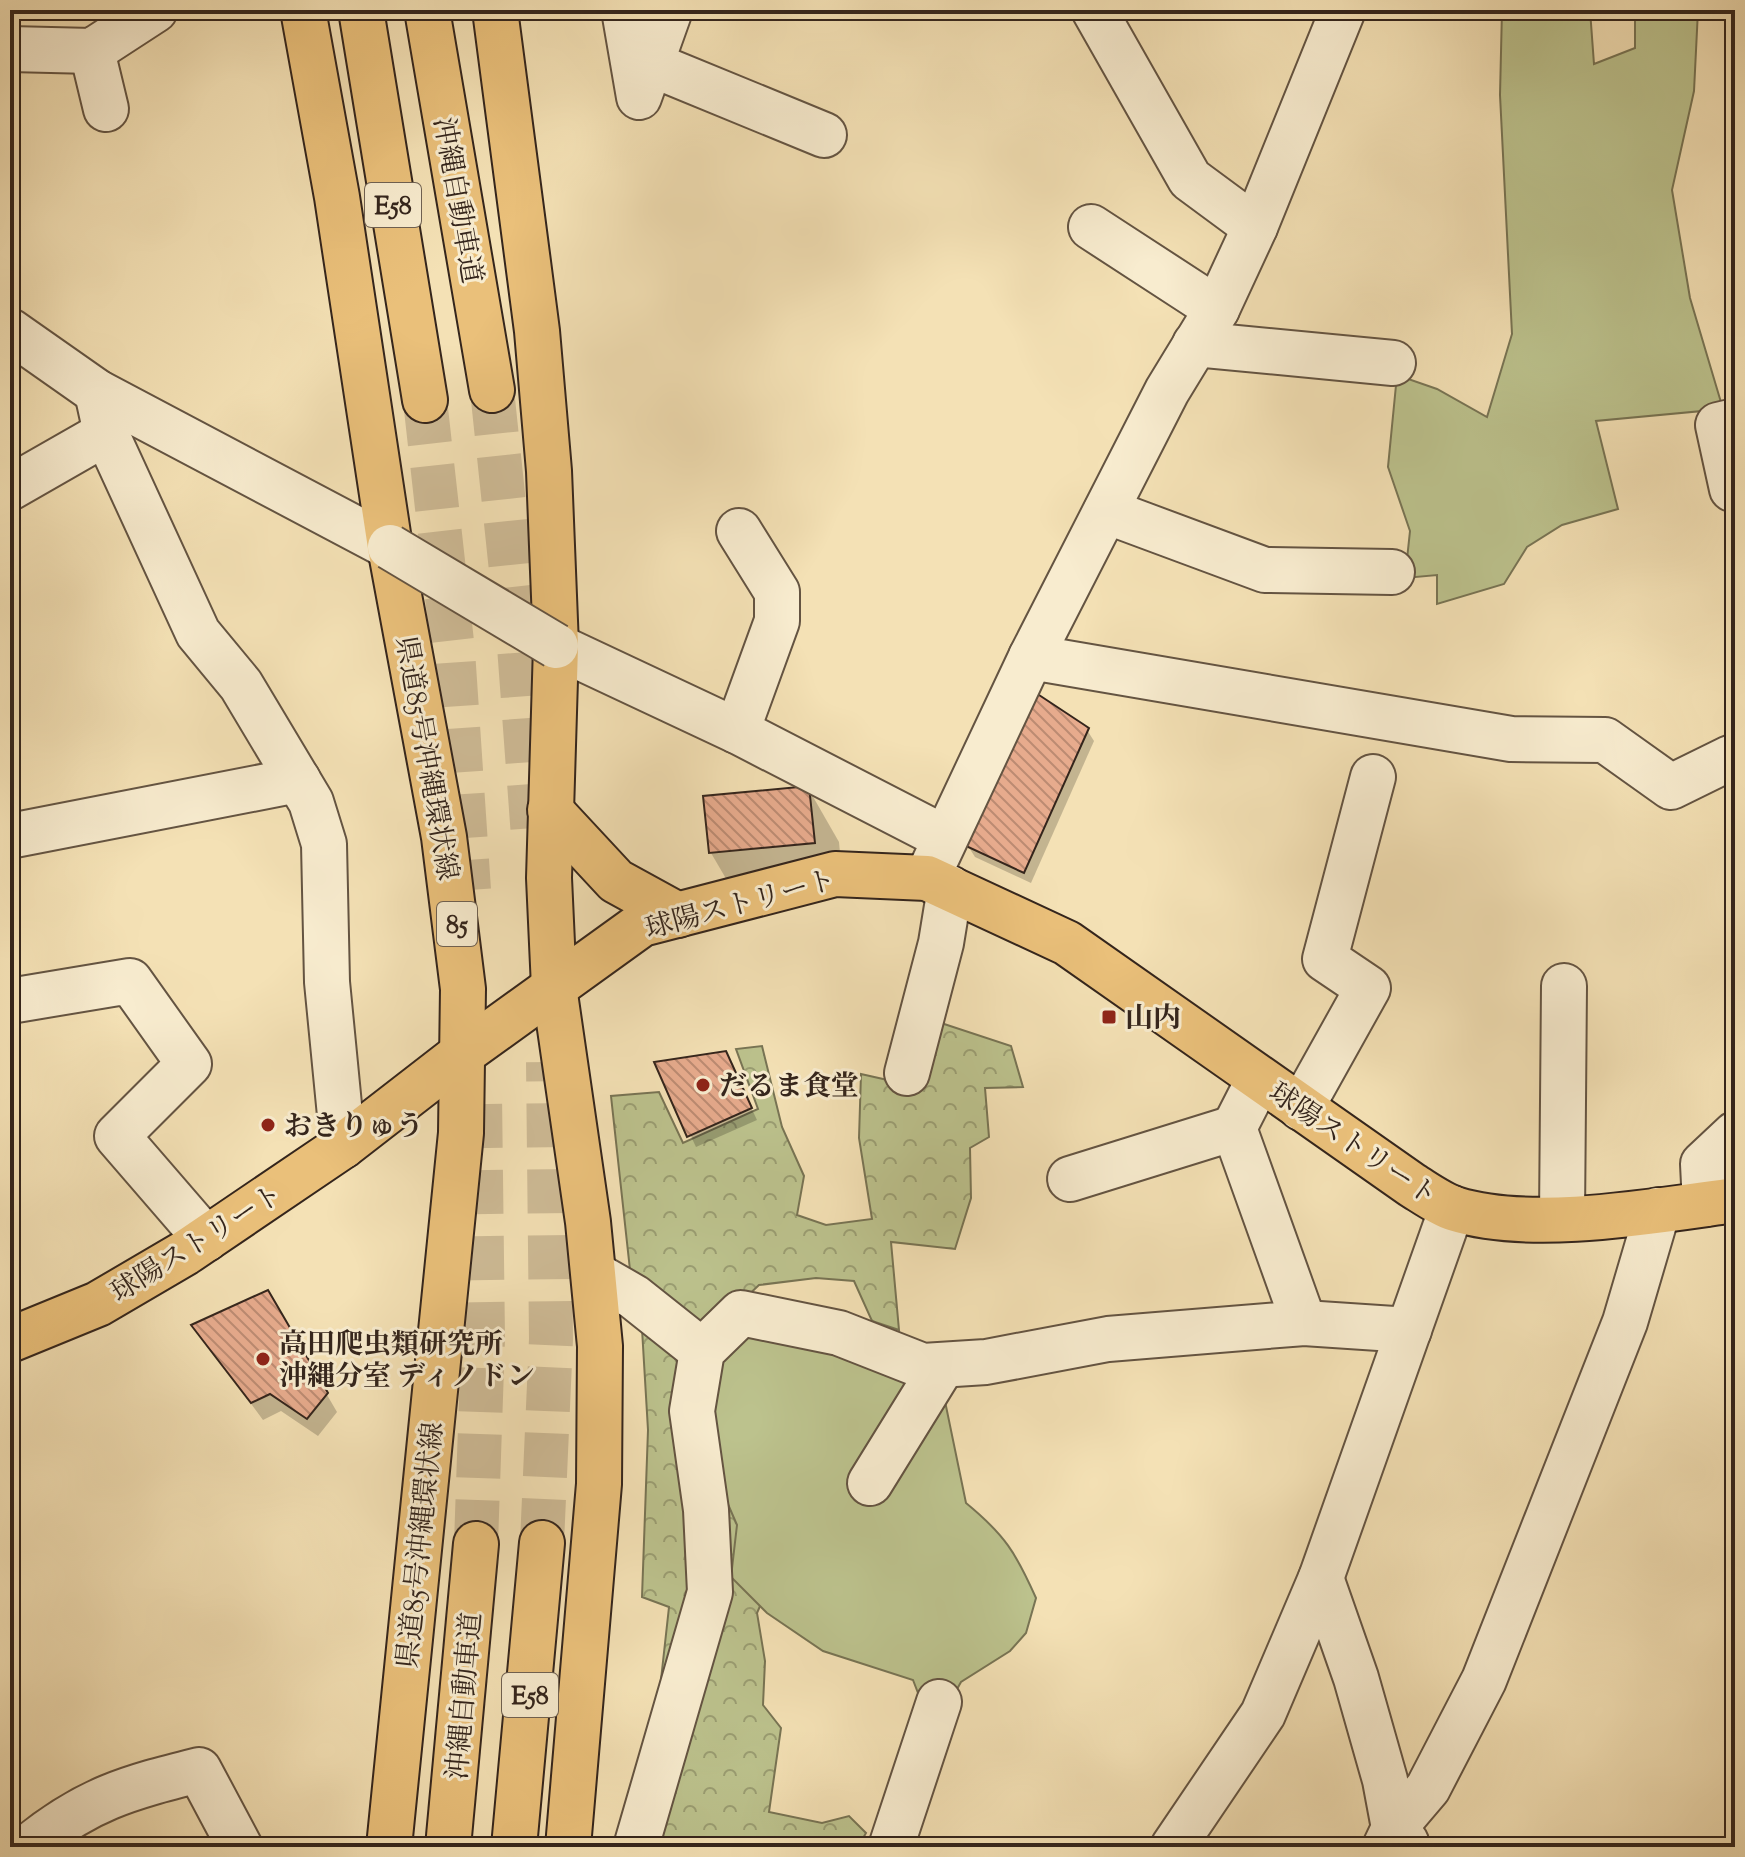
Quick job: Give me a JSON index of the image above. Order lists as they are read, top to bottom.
{
  "streets": {
    "main road": [
      "沖縄自動車道",
      "E58",
      "県道85号沖縄環状線",
      "球陽ストリート",
      "85"
    ]
  },
  "crossings": [
    ["県道85号沖縄環状線", "球陽ストリート"]
  ],
  "places": {
    "transit": ["山内"],
    "other": ["だるま食堂", "おきりゅう", "高田爬虫類研究所 沖縄分室 ディノドン"]
  }
}
